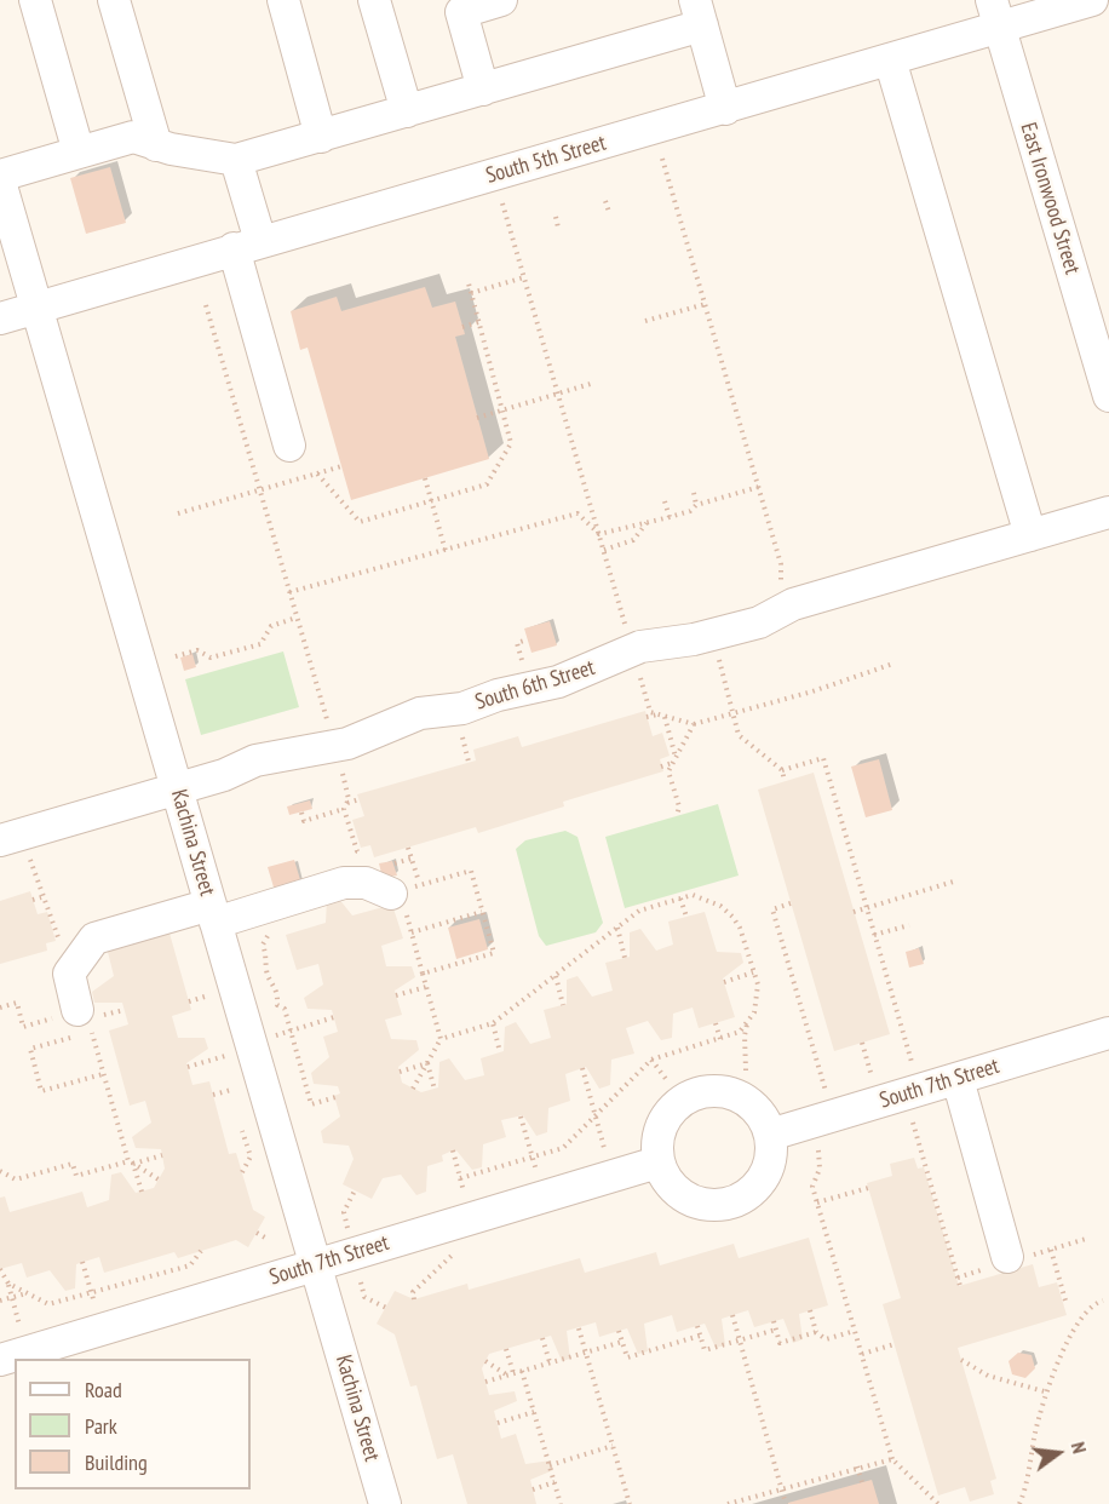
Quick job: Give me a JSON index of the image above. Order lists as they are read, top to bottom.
{
  "streets": {
    "street": [
      "South 5th Street",
      "East Ironwood Street",
      "South 6th Street",
      "Kachina Street",
      "South 7th Street"
    ]
  },
  "crossings": [
    ["South 5th Street", "East Ironwood Street"],
    ["South 5th Street", "Kachina Street"],
    ["South 6th Street", "Kachina Street"],
    ["Kachina Street", "South 7th Street"]
  ],
  "legend": ["Road", "Park", "Building"],
  "north": "right"
}
